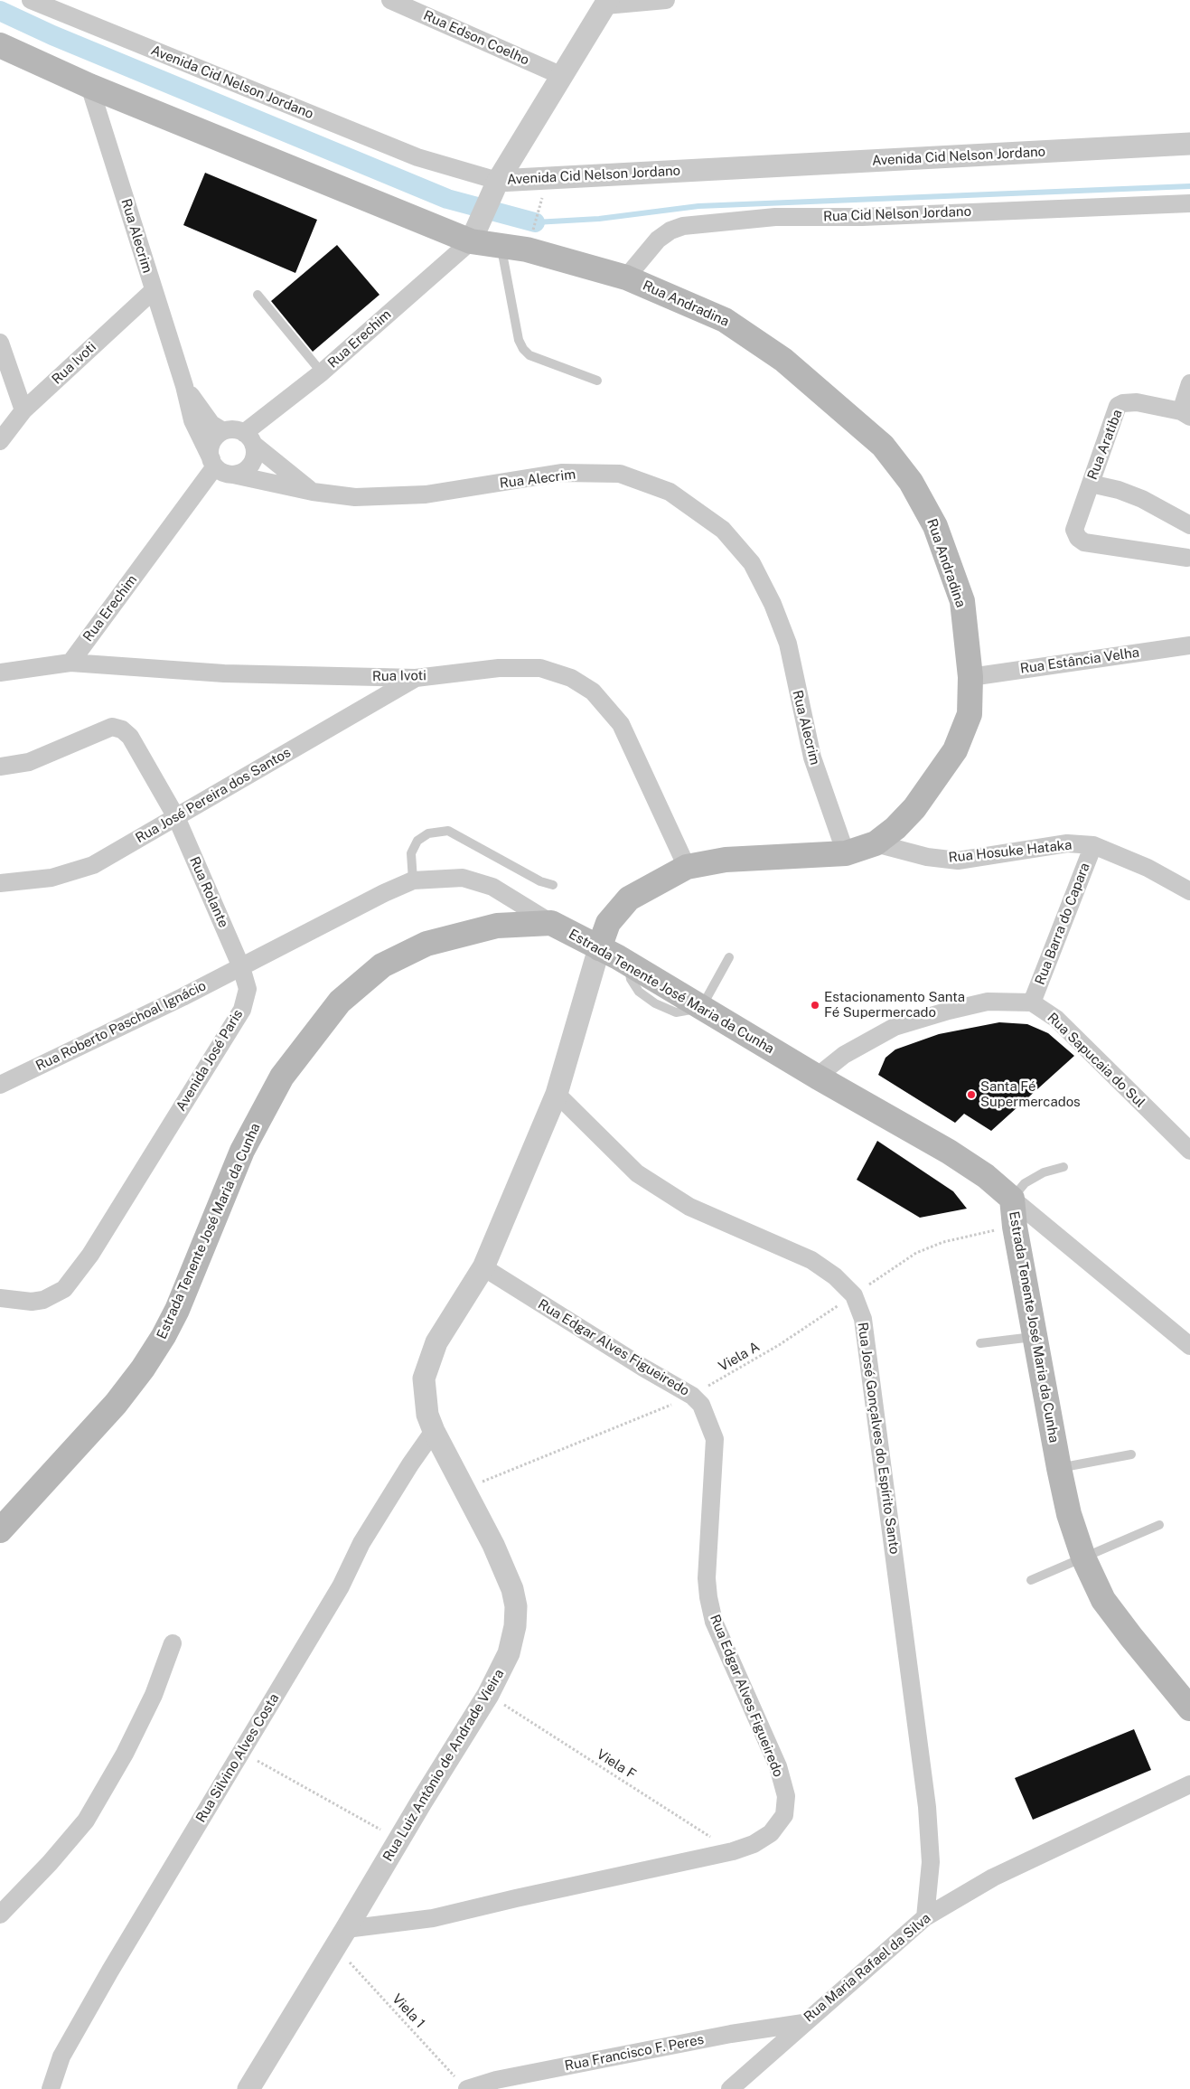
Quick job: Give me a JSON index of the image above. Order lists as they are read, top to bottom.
{
  "streets": {
    "main road": ["Rua Andradina", "Estrada Tenente José Maria da Cunha"],
    "street": [
      "Rua Edson Coelho",
      "Avenida Cid Nelson Jordano",
      "Rua Cid Nelson Jordano",
      "Rua Alecrim",
      "Rua Erechim",
      "Rua Ivoti",
      "Rua Aratiba",
      "Rua Estância Velha",
      "Rua José Pereira dos Santos",
      "Rua Hosuke Hataka",
      "Rua Rolante",
      "Rua Barra do Capara",
      "Rua Roberto Paschoal Ignácio",
      "Avenida José Paris",
      "Rua Sapucaia do Sul",
      "Rua Edgar Alves Figueiredo",
      "Rua José Gonçalves do Espírito Santo",
      "Rua Silvino Alves Costa",
      "Rua Luiz Antônio de Andrade Vieira",
      "Rua Maria Rafael da Silva",
      "Rua Francisco F. Peres"
    ],
    "path": ["Viela A", "Viela F", "Viela 1"]
  },
  "crossings": [
    ["Rua Cid Nelson Jordano", "Rua Andradina"],
    ["Rua Alecrim", "Rua Andradina"],
    ["Rua Alecrim", "Rua Erechim"],
    ["Rua Alecrim", "Rua Ivoti"],
    ["Rua Andradina", "Rua Erechim"],
    ["Rua Andradina", "Rua Ivoti"],
    ["Rua Andradina", "Rua Estância Velha"],
    ["Rua Andradina", "Rua Hosuke Hataka"],
    ["Rua Andradina", "Estrada Tenente José Maria da Cunha"],
    ["Rua Andradina", "Rua Luiz Antônio de Andrade Vieira"],
    ["Rua Erechim", "Rua Ivoti"],
    ["Rua Ivoti", "Rua José Pereira dos Santos"],
    ["Rua José Pereira dos Santos", "Rua Rolante"],
    ["Rua Hosuke Hataka", "Rua Barra do Capara"],
    ["Rua Rolante", "Rua Roberto Paschoal Ignácio"],
    ["Rua Rolante", "Avenida José Paris"],
    ["Rua Barra do Capara", "Rua Sapucaia do Sul"],
    ["Estrada Tenente José Maria da Cunha", "Viela A"],
    ["Estrada Tenente José Maria da Cunha", "Rua Luiz Antônio de Andrade Vieira"],
    ["Rua Roberto Paschoal Ignácio", "Avenida José Paris"],
    ["Rua Edgar Alves Figueiredo", "Viela A"],
    ["Rua Edgar Alves Figueiredo", "Viela F"],
    ["Rua Edgar Alves Figueiredo", "Rua Luiz Antônio de Andrade Vieira"],
    ["Rua Edgar Alves Figueiredo", "Viela 1"],
    ["Viela A", "Rua José Gonçalves do Espírito Santo"],
    ["Viela A", "Rua Luiz Antônio de Andrade Vieira"],
    ["Rua José Gonçalves do Espírito Santo", "Rua Luiz Antônio de Andrade Vieira"],
    ["Rua José Gonçalves do Espírito Santo", "Rua Maria Rafael da Silva"],
    ["Rua Silvino Alves Costa", "Rua Luiz Antônio de Andrade Vieira"],
    ["Viela F", "Rua Luiz Antônio de Andrade Vieira"],
    ["Rua Luiz Antônio de Andrade Vieira", "Viela 1"],
    ["Rua Maria Rafael da Silva", "Rua Francisco F. Peres"],
    ["Viela 1", "Rua Francisco F. Peres"]
  ],
  "places": ["Estacionamento Santa Fé Supermercado", "Santa Fé Supermercados"]
}
